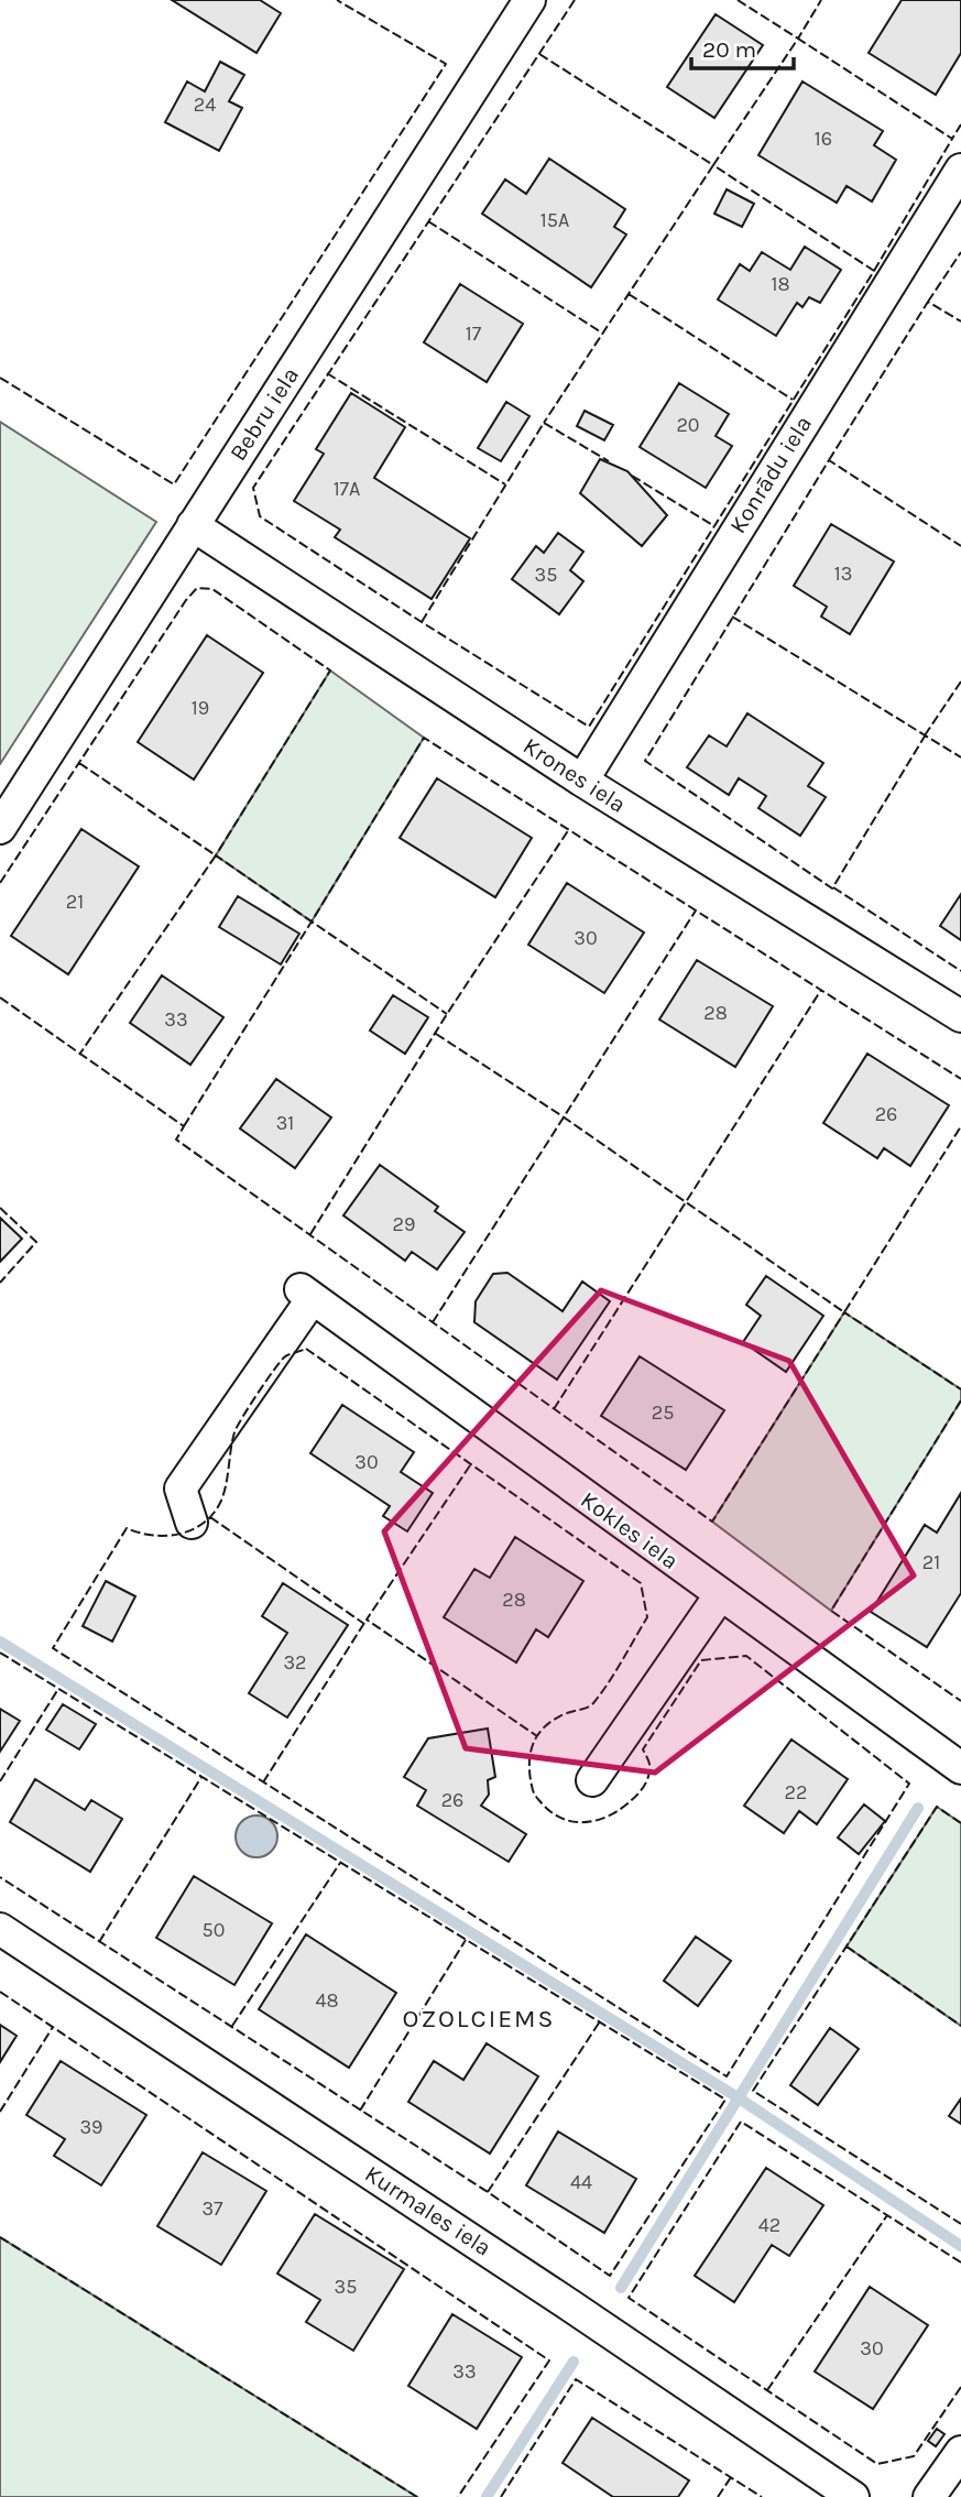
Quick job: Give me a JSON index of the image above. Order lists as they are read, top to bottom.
{
  "streets": {
    "street": [
      "Bebru iela",
      "Konrādu iela",
      "Krones iela",
      "Kokles iela",
      "Kurmales iela"
    ]
  },
  "crossings": [
    ["Bebru iela", "Krones iela"],
    ["Konrādu iela", "Krones iela"]
  ],
  "districts": ["OZOLCIEMS"],
  "house_numbers": [
    "24",
    "16",
    "15A",
    "18",
    "17",
    "20",
    "17A",
    "13",
    "35",
    "19",
    "21",
    "30",
    "28",
    "33",
    "26",
    "31",
    "29",
    "25",
    "30",
    "21",
    "28",
    "32",
    "22",
    "26",
    "50",
    "48",
    "39",
    "44",
    "37",
    "42",
    "35",
    "30",
    "33"
  ],
  "scale_bar": "20 m"
}
